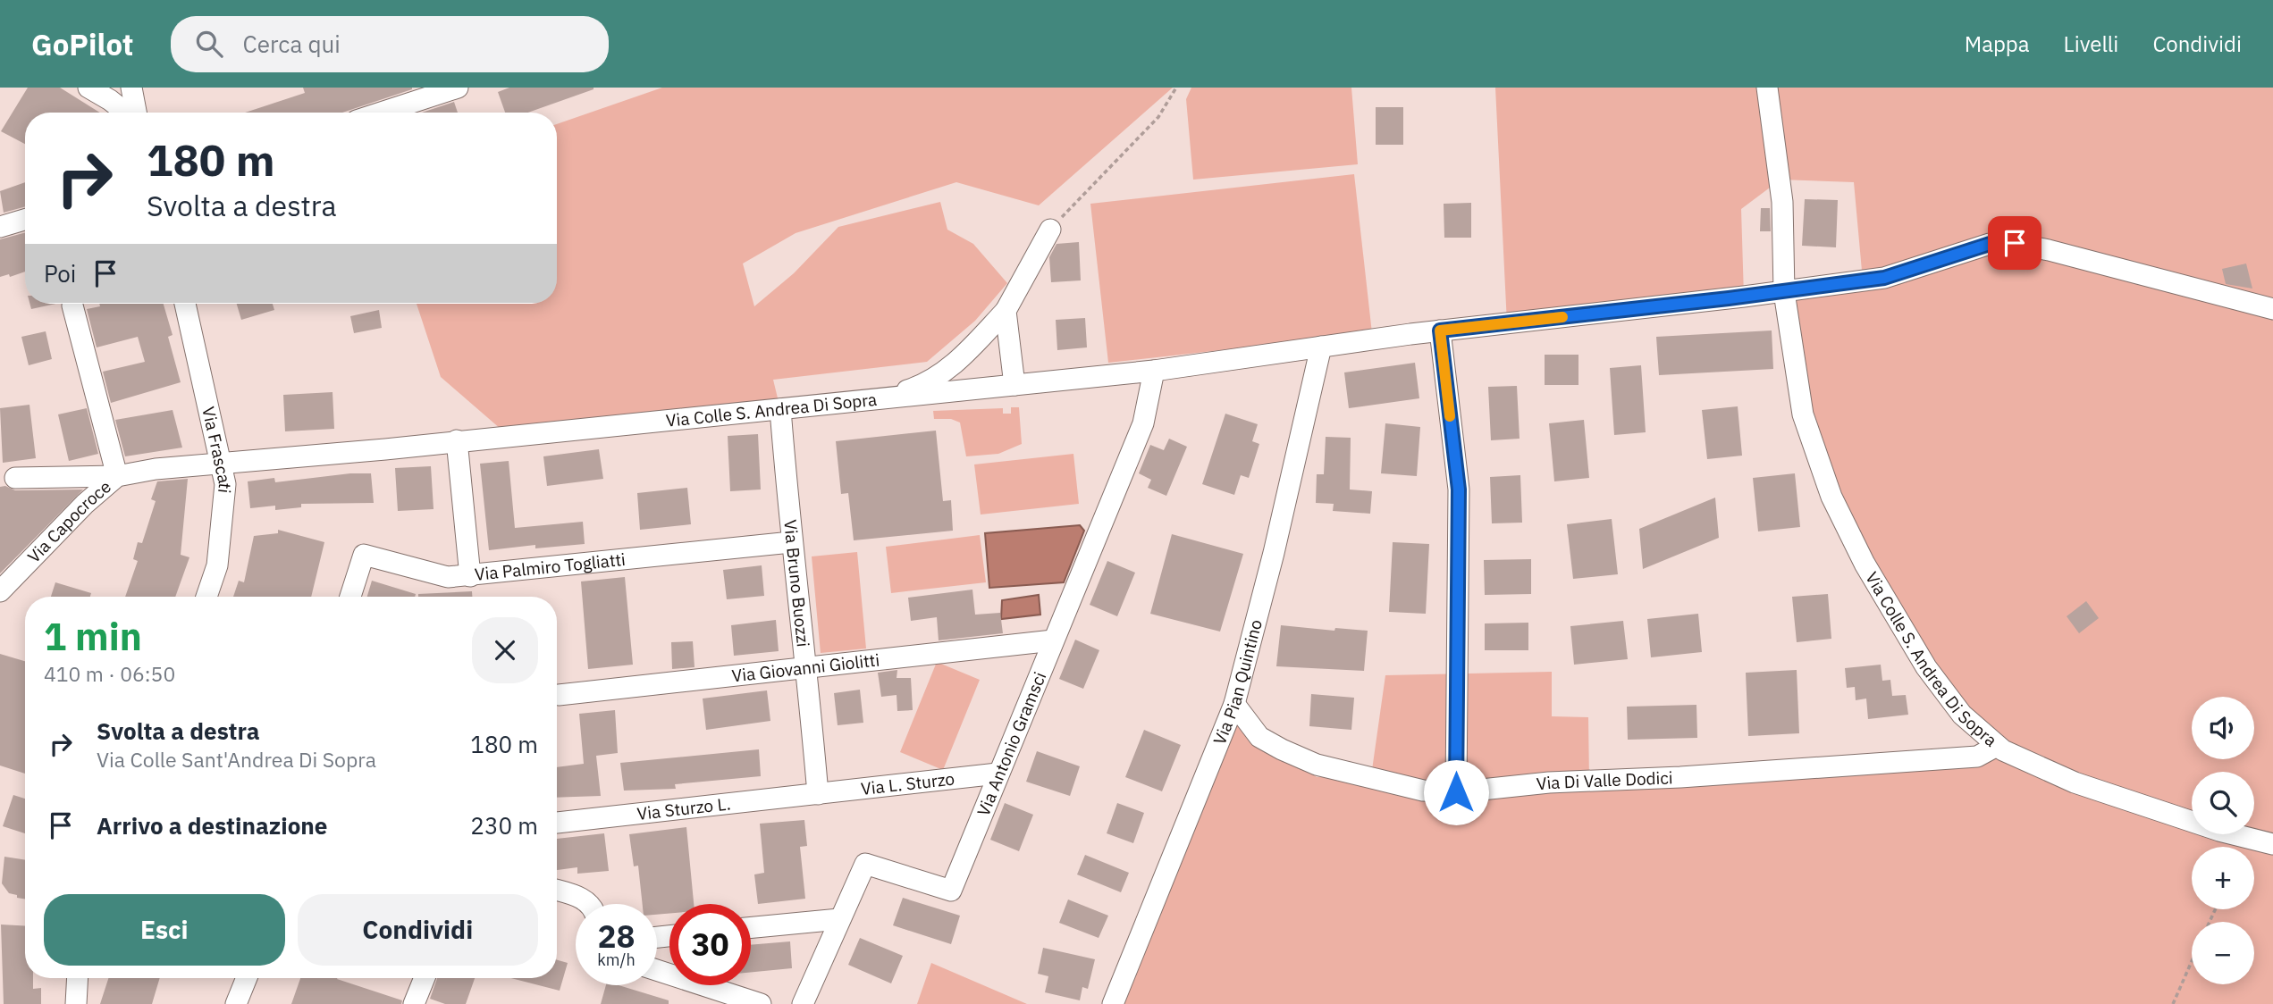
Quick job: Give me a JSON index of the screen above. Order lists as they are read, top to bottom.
{
  "streets": {
    "street": [
      "Via Colle S. Andrea Di Sopra",
      "Via Frascati",
      "Via Capocroce",
      "Via Palmiro Togliatti",
      "Via Bruno Buozzi",
      "Via Giovanni Giolitti",
      "Via Pian Quintino",
      "Via Antonio Gramsci",
      "Via Di Valle Dodici",
      "Via L. Sturzo",
      "Via Sturzo L."
    ]
  },
  "crossings": [
    ["Via Colle S. Andrea Di Sopra", "Via Frascati"],
    ["Via Colle S. Andrea Di Sopra", "Via Capocroce"],
    ["Via Colle S. Andrea Di Sopra", "Via Bruno Buozzi"],
    ["Via Colle S. Andrea Di Sopra", "Via Pian Quintino"],
    ["Via Colle S. Andrea Di Sopra", "Via Antonio Gramsci"],
    ["Via Colle S. Andrea Di Sopra", "Via Di Valle Dodici"],
    ["Via Frascati", "Via Capocroce"],
    ["Via Palmiro Togliatti", "Via Bruno Buozzi"],
    ["Via Bruno Buozzi", "Via Giovanni Giolitti"],
    ["Via Bruno Buozzi", "Via L. Sturzo"],
    ["Via Bruno Buozzi", "Via Sturzo L."],
    ["Via Giovanni Giolitti", "Via Antonio Gramsci"],
    ["Via Pian Quintino", "Via Di Valle Dodici"],
    ["Via Antonio Gramsci", "Via L. Sturzo"],
    ["Via L. Sturzo", "Via Sturzo L."]
  ],
  "page": {
    "header": "GoPilot",
    "search": "Cerca qui",
    "nav": ["Mappa", "Livelli", "Condividi"],
    "turn": ["180 m", "Svolta a destra"],
    "then": "Poi",
    "heading": ["1 min", "410 m · 06:50"],
    "map_buttons": ["+", "−"],
    "list": [
      {
        "name": "Svolta a destra",
        "note": "Via Colle Sant'Andrea Di Sopra",
        "value": "180 m"
      },
      {
        "name": "Arrivo a destinazione",
        "value": "230 m"
      }
    ],
    "buttons": ["Esci", "Condividi"],
    "speed": "28 km/h",
    "limit": "30"
  }
}
